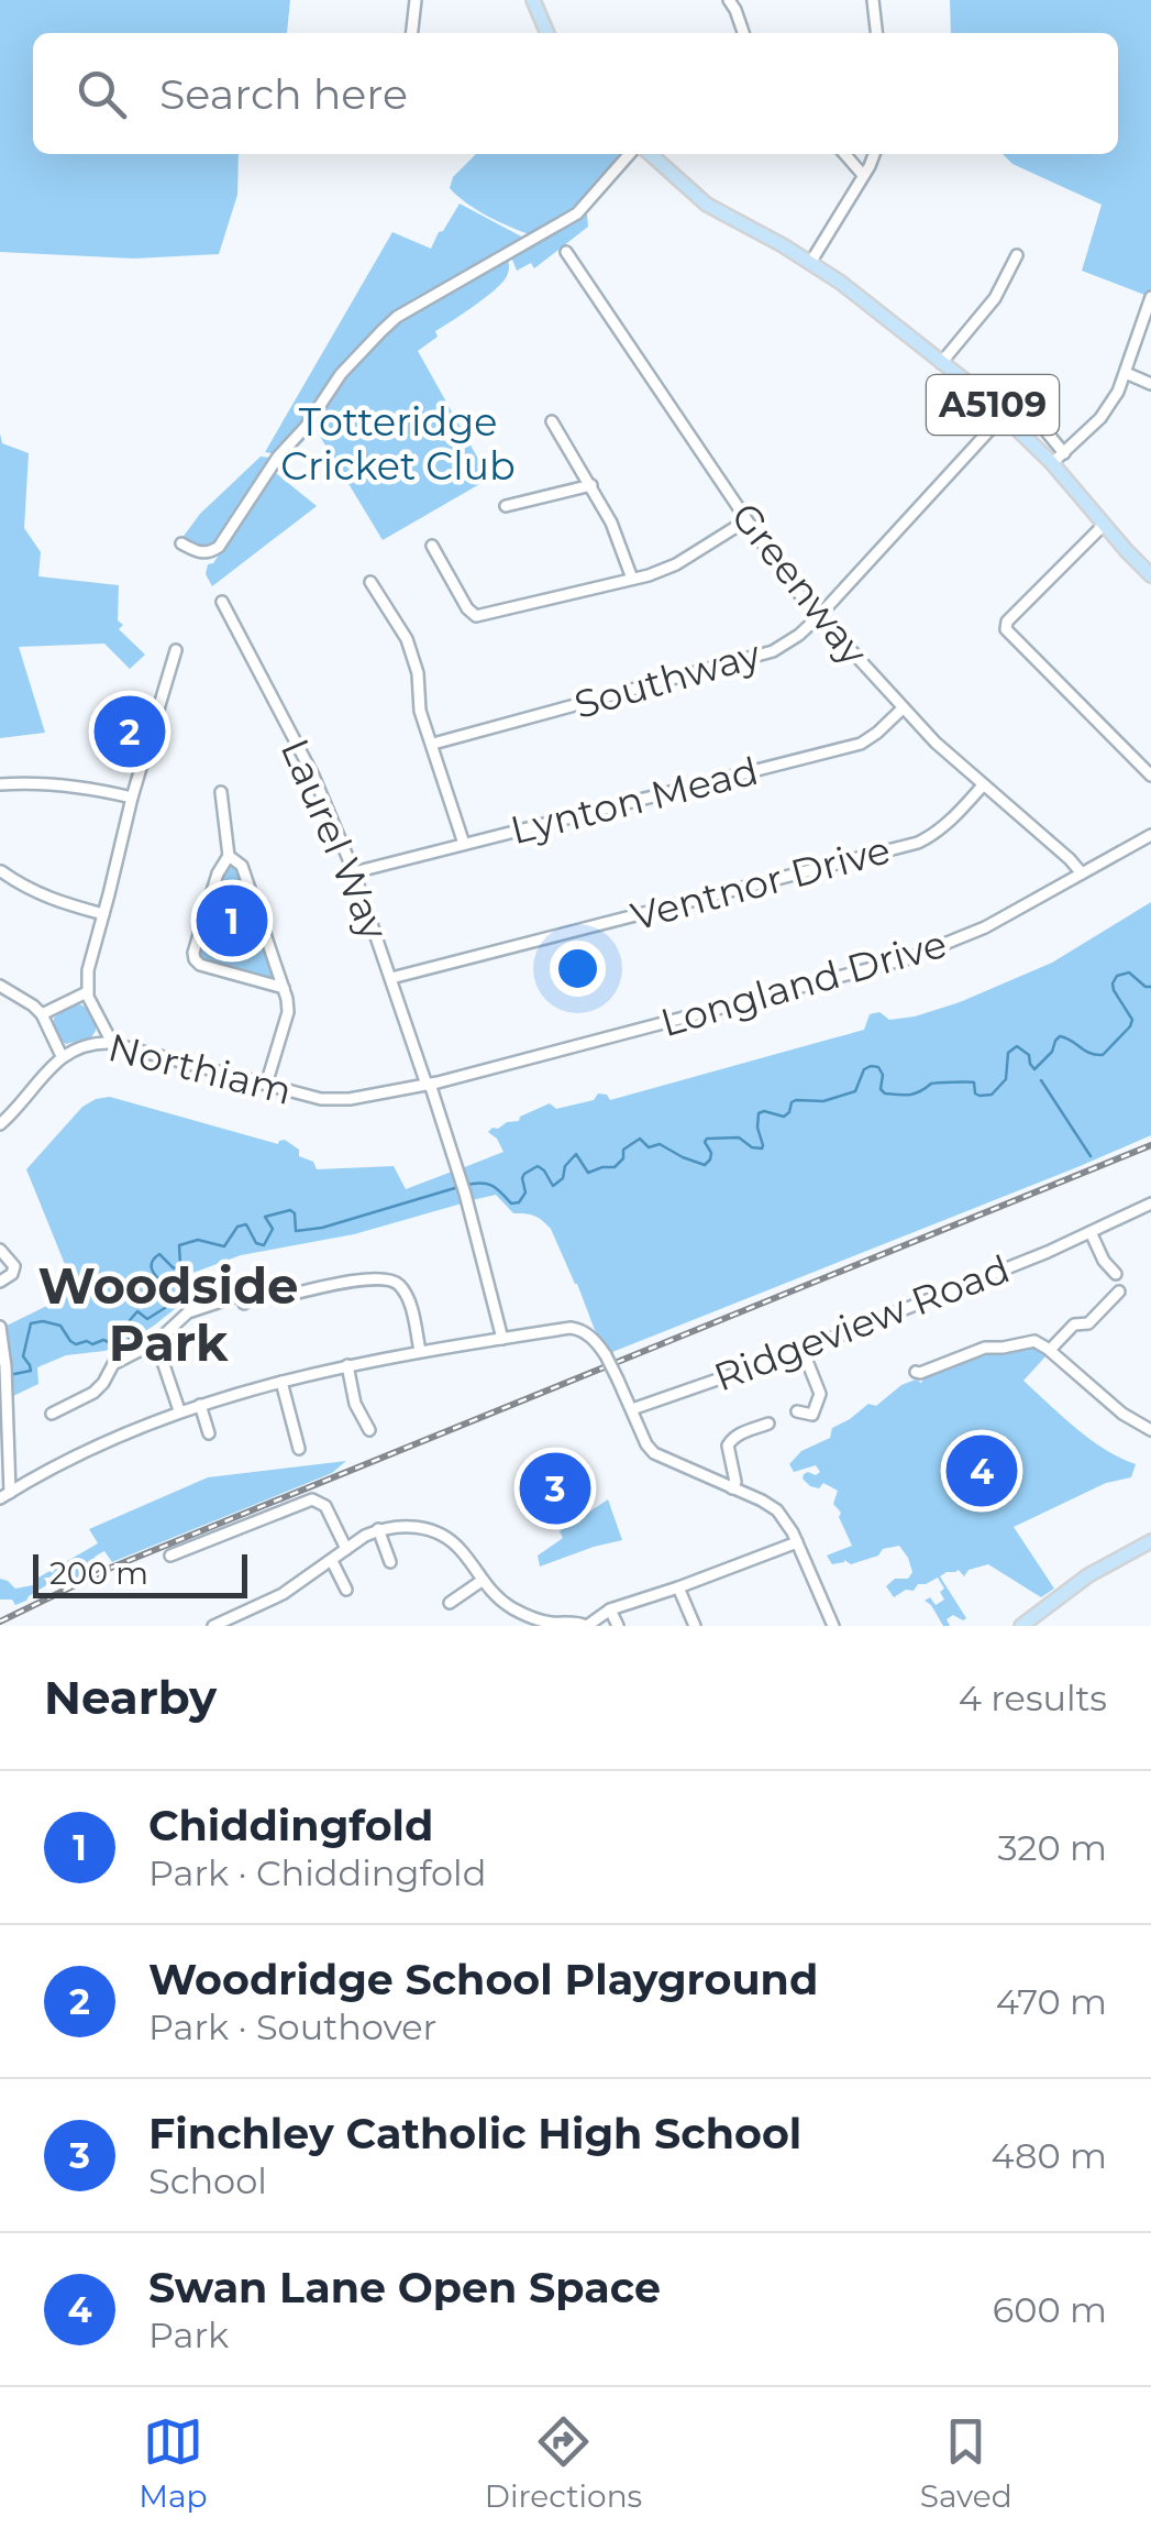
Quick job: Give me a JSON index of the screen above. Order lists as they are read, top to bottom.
{
  "streets": {
    "main road": ["A5109"],
    "street": [
      "Greenway",
      "Southway",
      "Lynton Mead",
      "Laurel Way",
      "Ventnor Drive",
      "Longland Drive",
      "Northiam",
      "Ridgeview Road"
    ]
  },
  "crossings": [
    ["A5109", "Southway"],
    ["Greenway", "Southway"],
    ["Greenway", "Lynton Mead"],
    ["Greenway", "Ventnor Drive"],
    ["Greenway", "Longland Drive"],
    ["Lynton Mead", "Laurel Way"],
    ["Laurel Way", "Ventnor Drive"],
    ["Laurel Way", "Longland Drive"],
    ["Laurel Way", "Northiam"],
    ["Longland Drive", "Northiam"]
  ],
  "districts": ["Woodside Park"],
  "parks": ["Totteridge Cricket Club"],
  "scale_bar": "200 m",
  "page": {
    "search": "Search here",
    "pins": [
      "2",
      "1",
      "4",
      "3"
    ],
    "scale": "200 m",
    "heading": ["Nearby", "4 results"],
    "list": [
      {
        "mark": "1",
        "name": "Chiddingfold",
        "note": "Park · Chiddingfold",
        "value": "320 m"
      },
      {
        "mark": "2",
        "name": "Woodridge School Playground",
        "note": "Park · Southover",
        "value": "470 m"
      },
      {
        "mark": "3",
        "name": "Finchley Catholic High School",
        "note": "School",
        "value": "480 m"
      },
      {
        "mark": "4",
        "name": "Swan Lane Open Space",
        "note": "Park",
        "value": "600 m"
      }
    ],
    "nav": ["Map", "Directions", "Saved"]
  }
}
